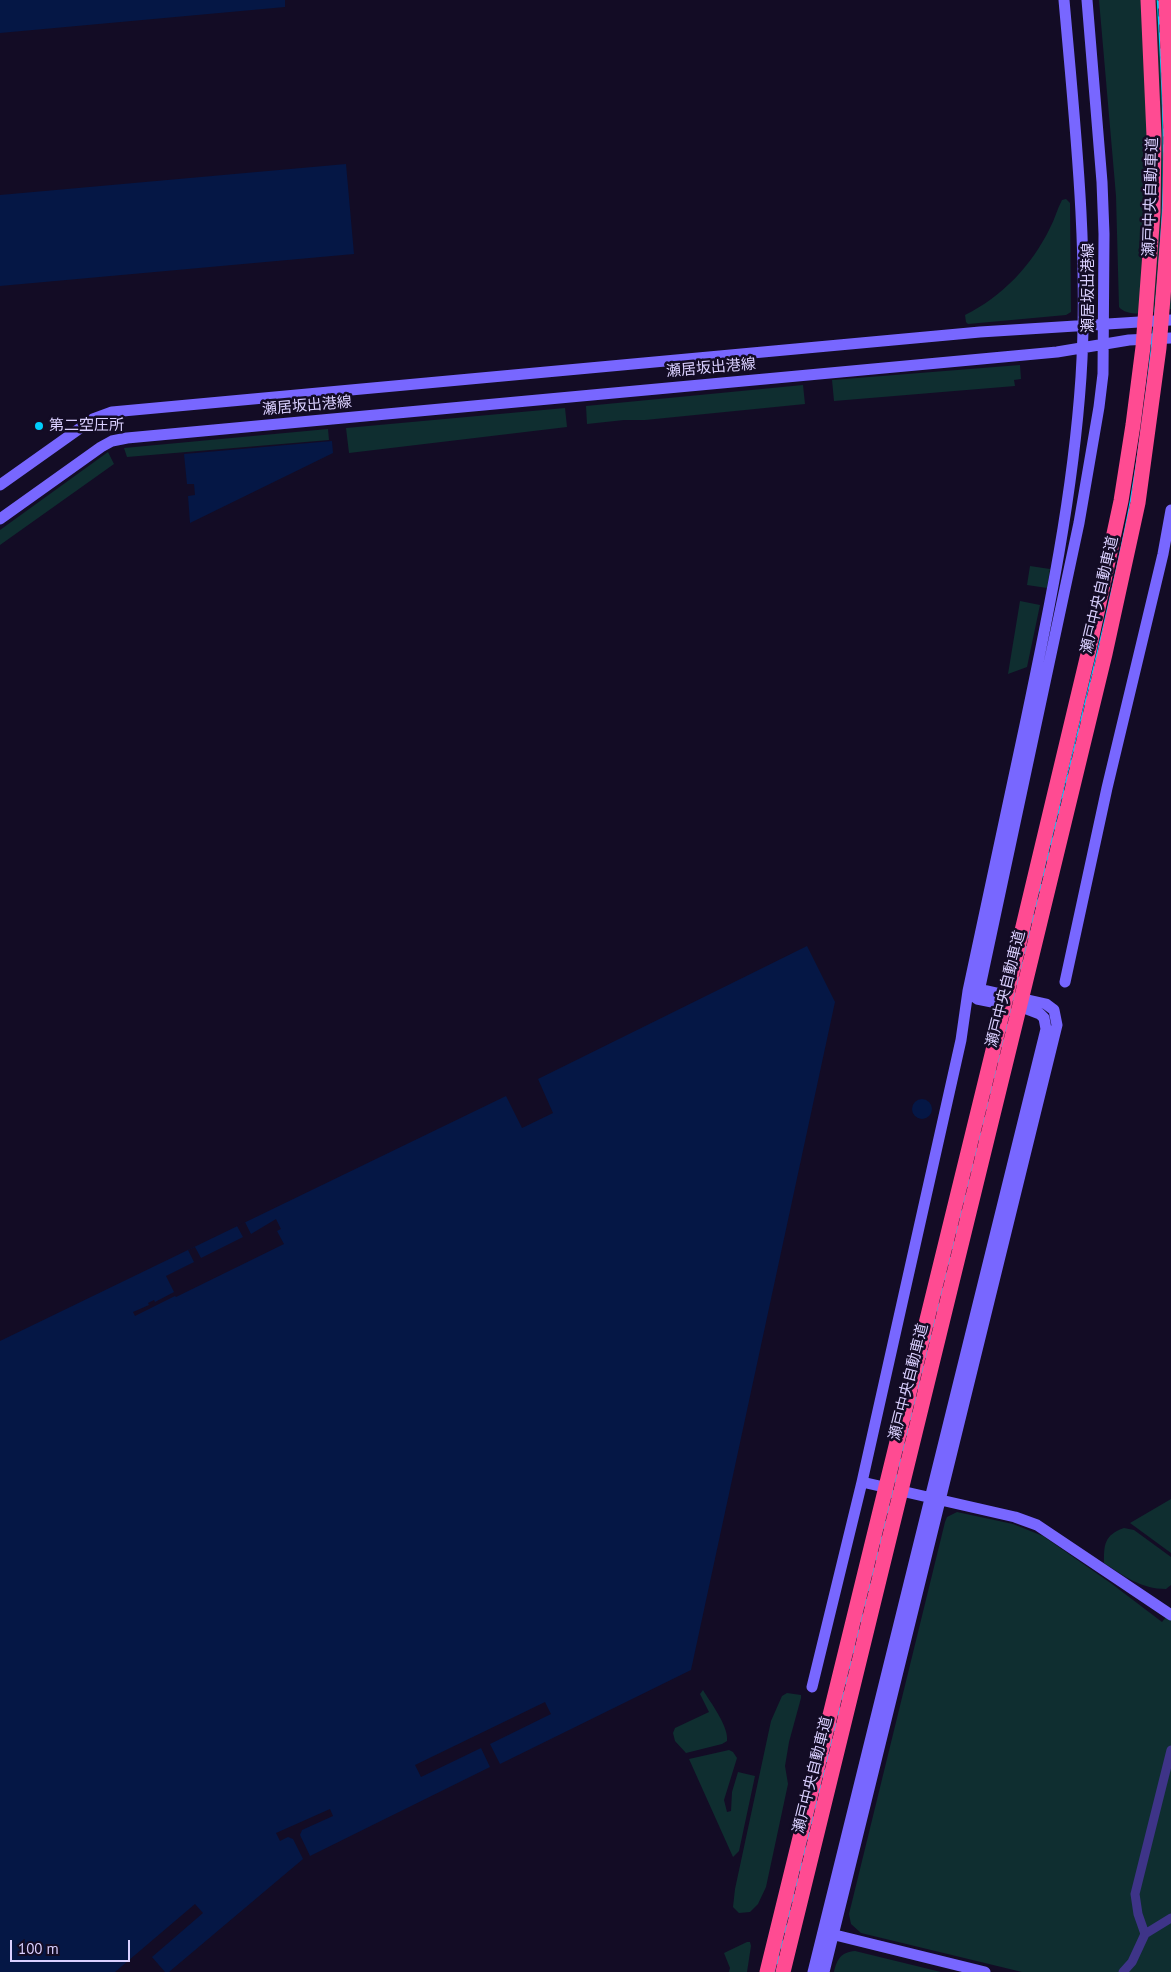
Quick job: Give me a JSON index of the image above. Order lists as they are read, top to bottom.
{
  "streets": {
    "highway": ["瀬戸中央自動車道"],
    "street": ["瀬居坂出港線"]
  },
  "places": ["第二空圧所"],
  "scale_bar": "100 m"
}
